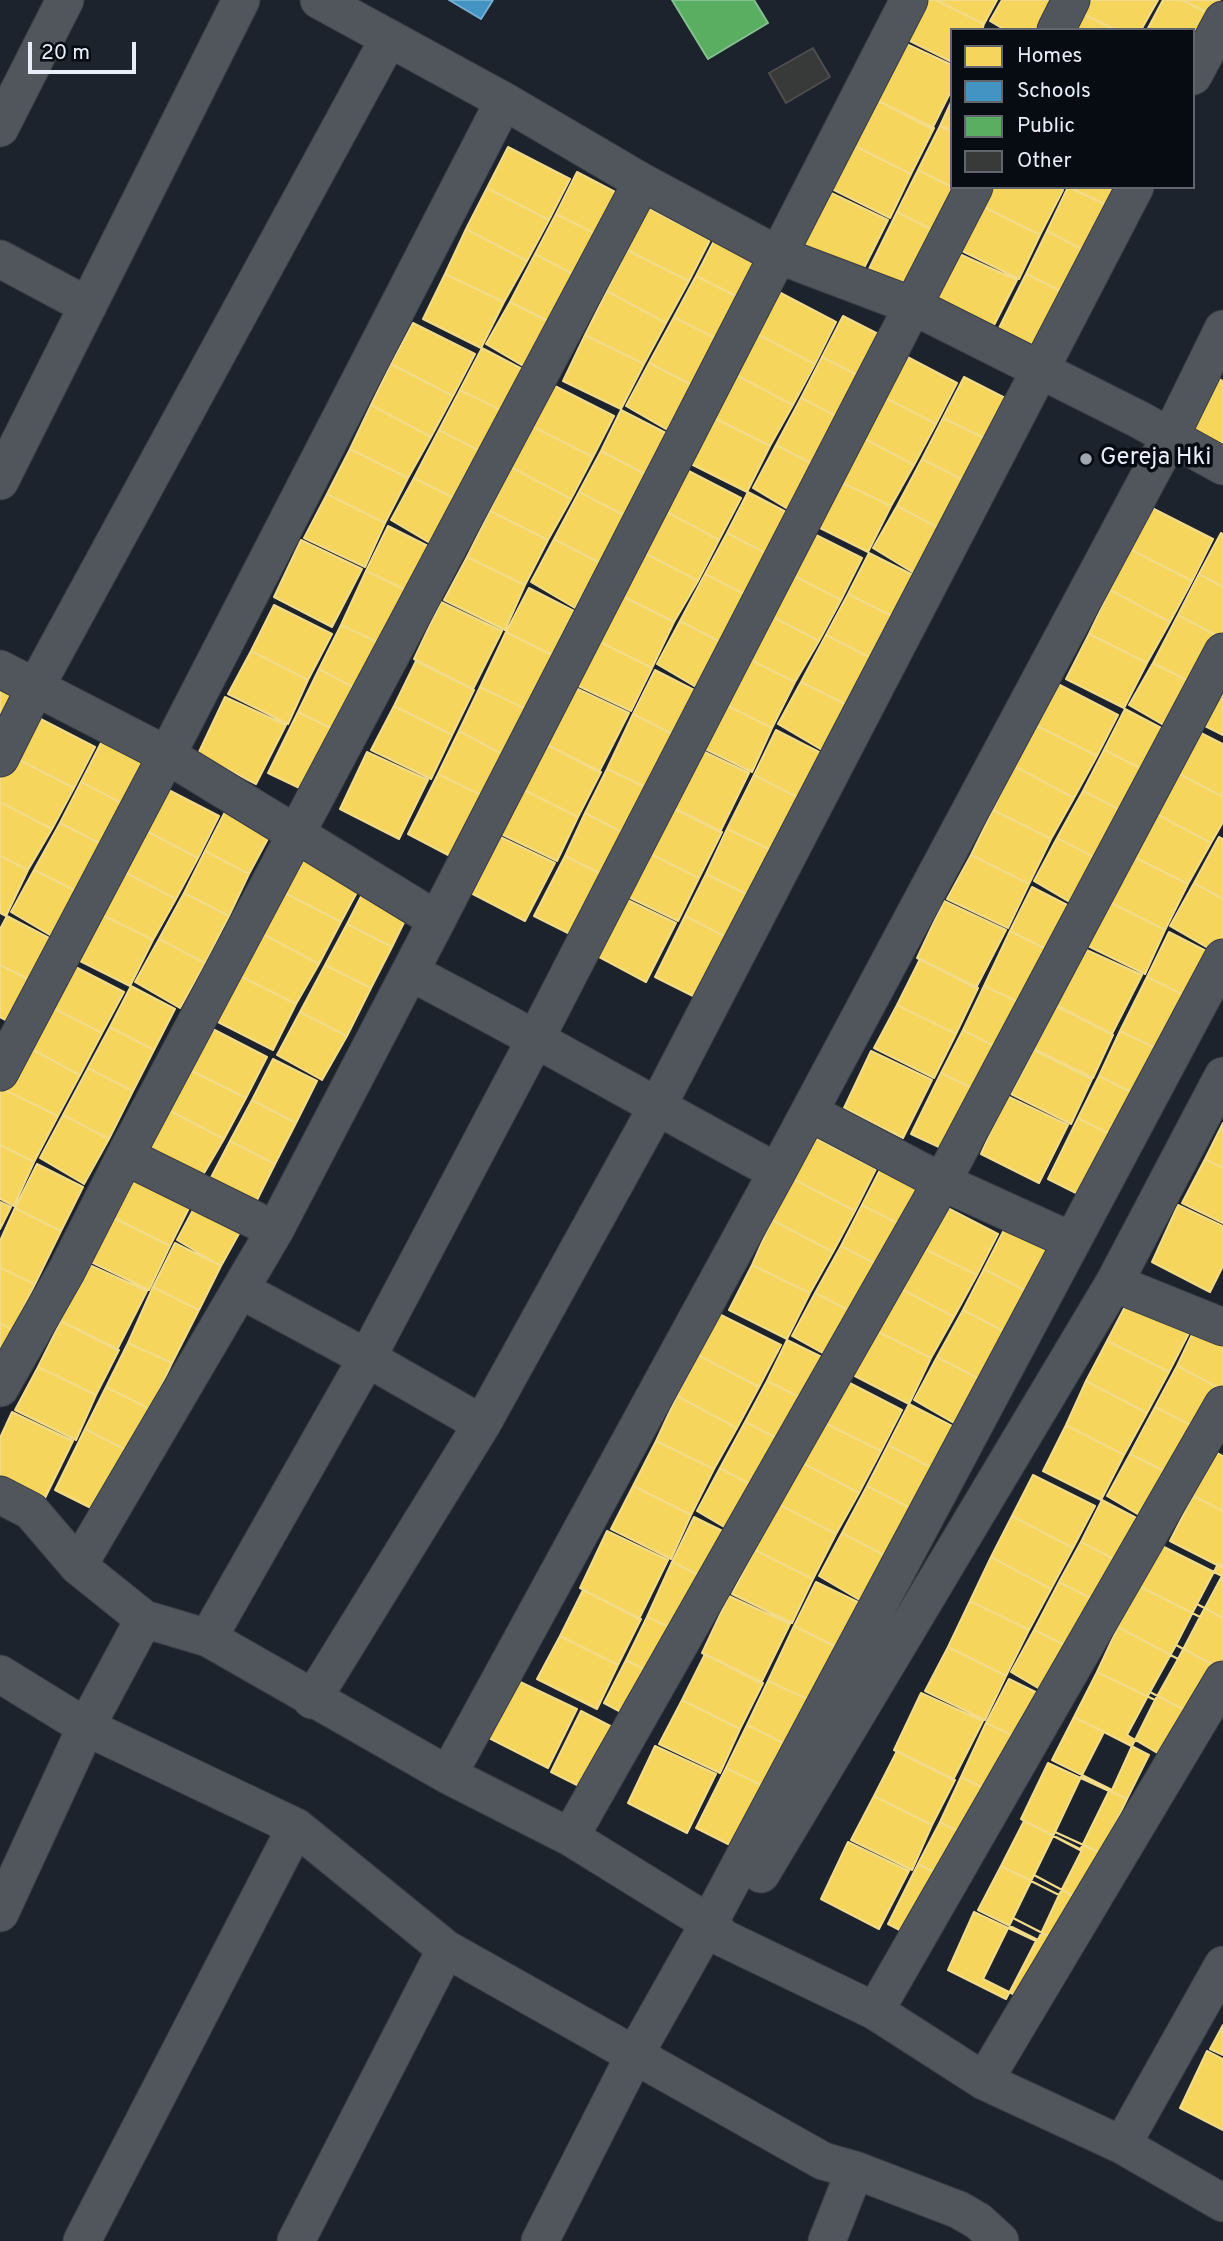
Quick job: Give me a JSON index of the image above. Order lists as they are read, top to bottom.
{
  "places": ["Gereja Hki"],
  "legend": [
    "Homes",
    "Schools",
    "Public",
    "Other"
  ],
  "scale_bar": "20 m"
}
